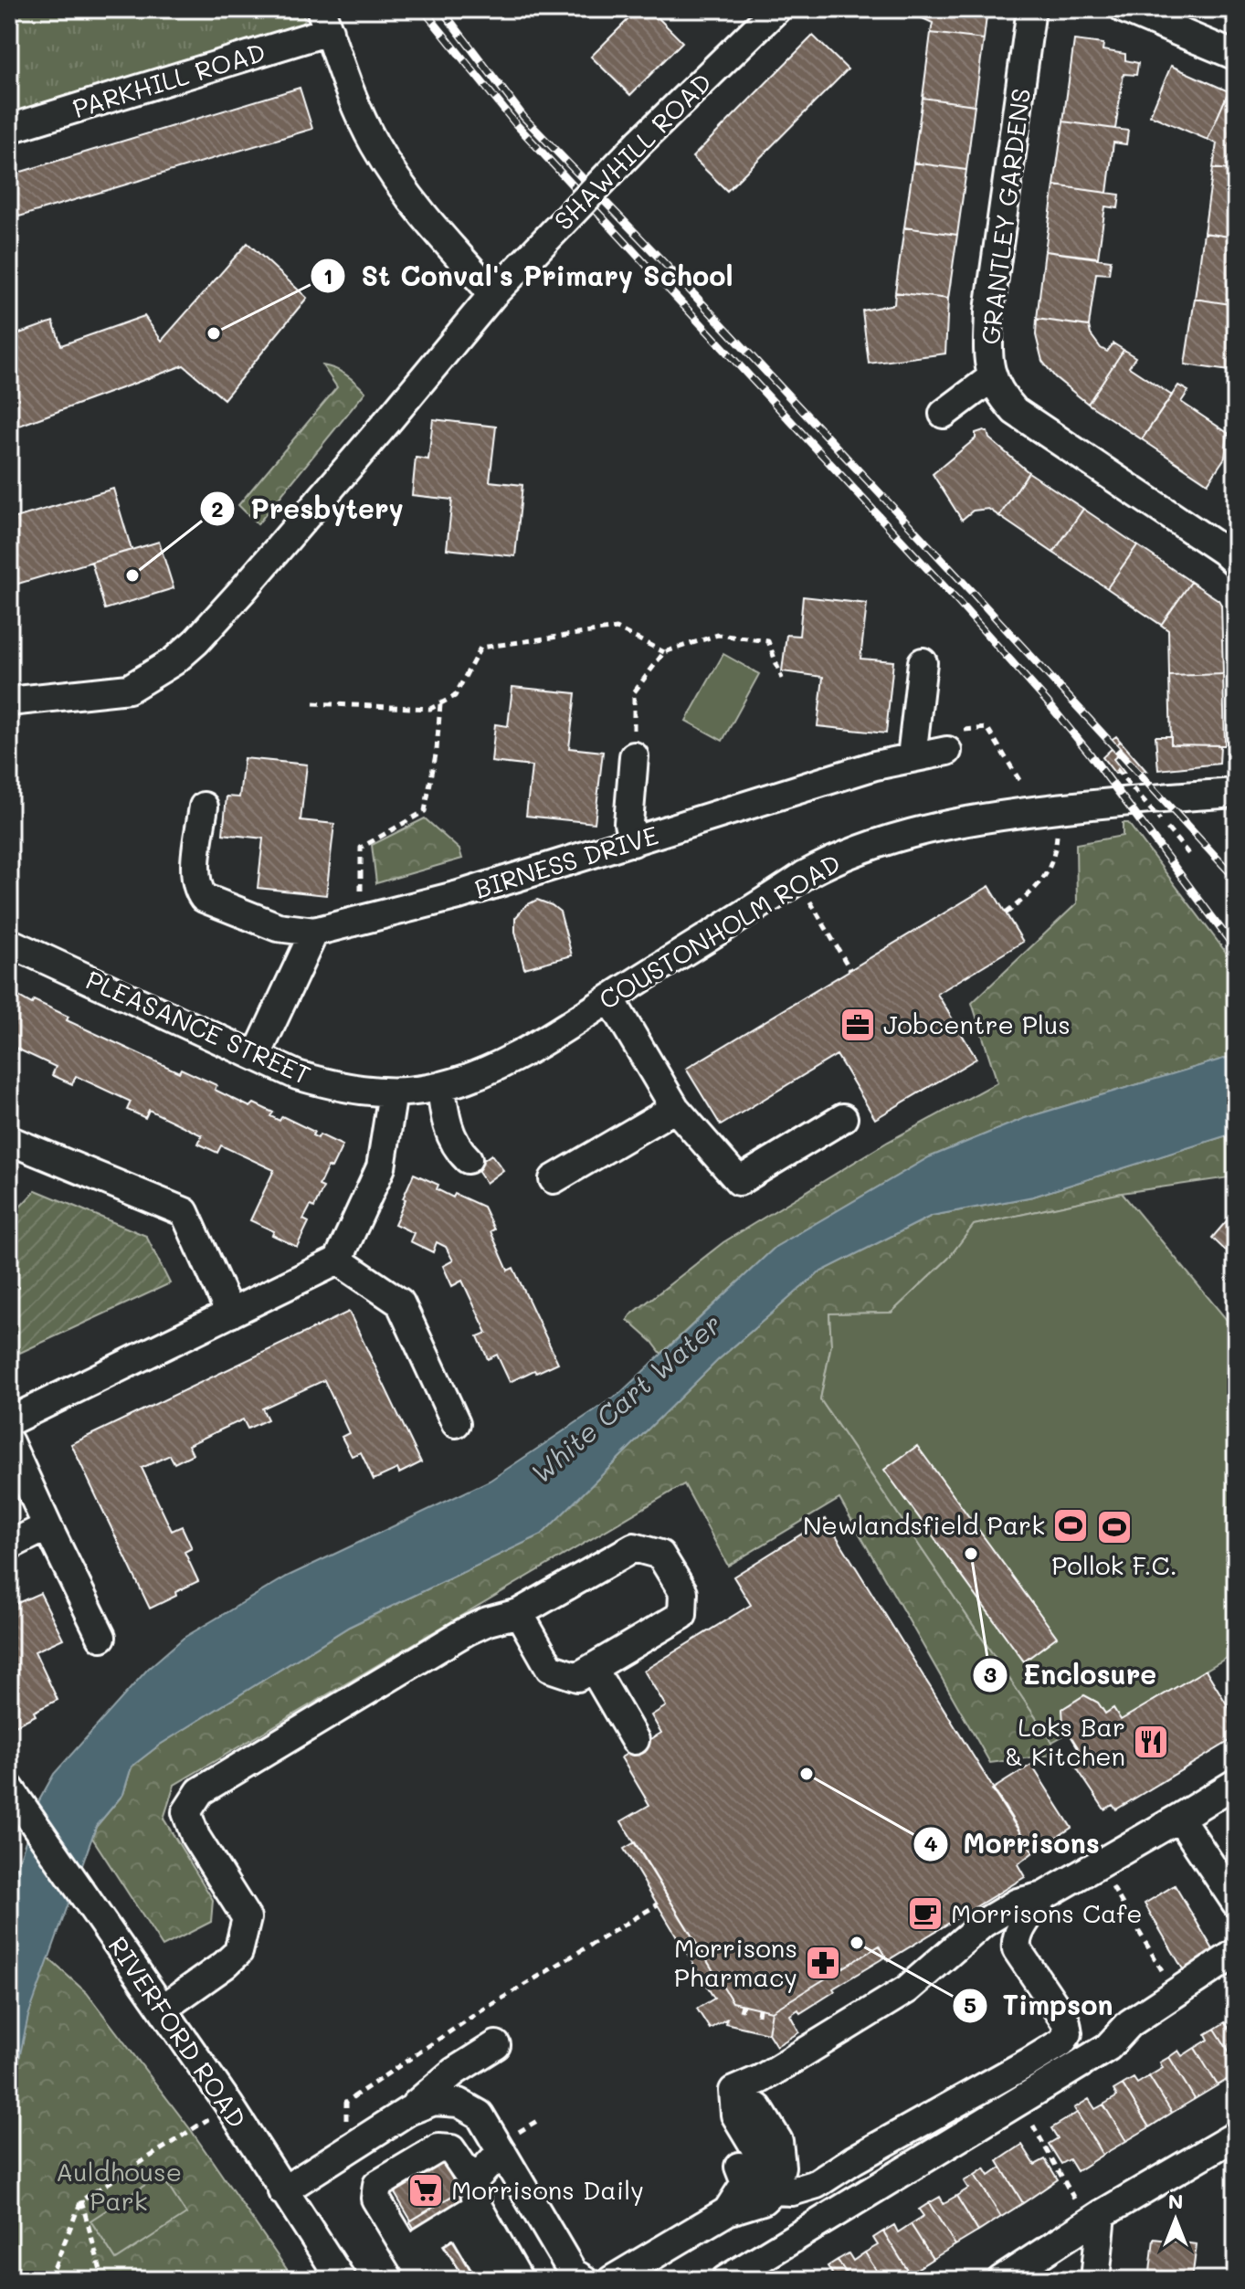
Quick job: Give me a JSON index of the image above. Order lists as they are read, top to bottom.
{
  "streets": {
    "street": [
      "PARKHILL ROAD",
      "SHAWHILL ROAD",
      "GRANTLEY GARDENS",
      "BIRNESS DRIVE",
      "COUSTONHOLM ROAD",
      "PLEASANCE STREET",
      "RIVERFORD ROAD"
    ]
  },
  "crossings": [
    ["COUSTONHOLM ROAD", "PLEASANCE STREET"]
  ],
  "water": ["White Cart Water"],
  "parks": ["Auldhouse Park"],
  "places": {
    "other": [
      "St Conval's Primary School",
      "Presbytery",
      "Enclosure",
      "Morrisons",
      "Timpson"
    ],
    "office": ["Jobcentre Plus"],
    "sports": ["Newlandsfield Park", "Pollok F.C."],
    "restaurant": ["Loks Bar & Kitchen"],
    "cafe": ["Morrisons Cafe"],
    "pharmacy": ["Morrisons Pharmacy"],
    "supermarket": ["Morrisons Daily"]
  },
  "north": "top"
}
